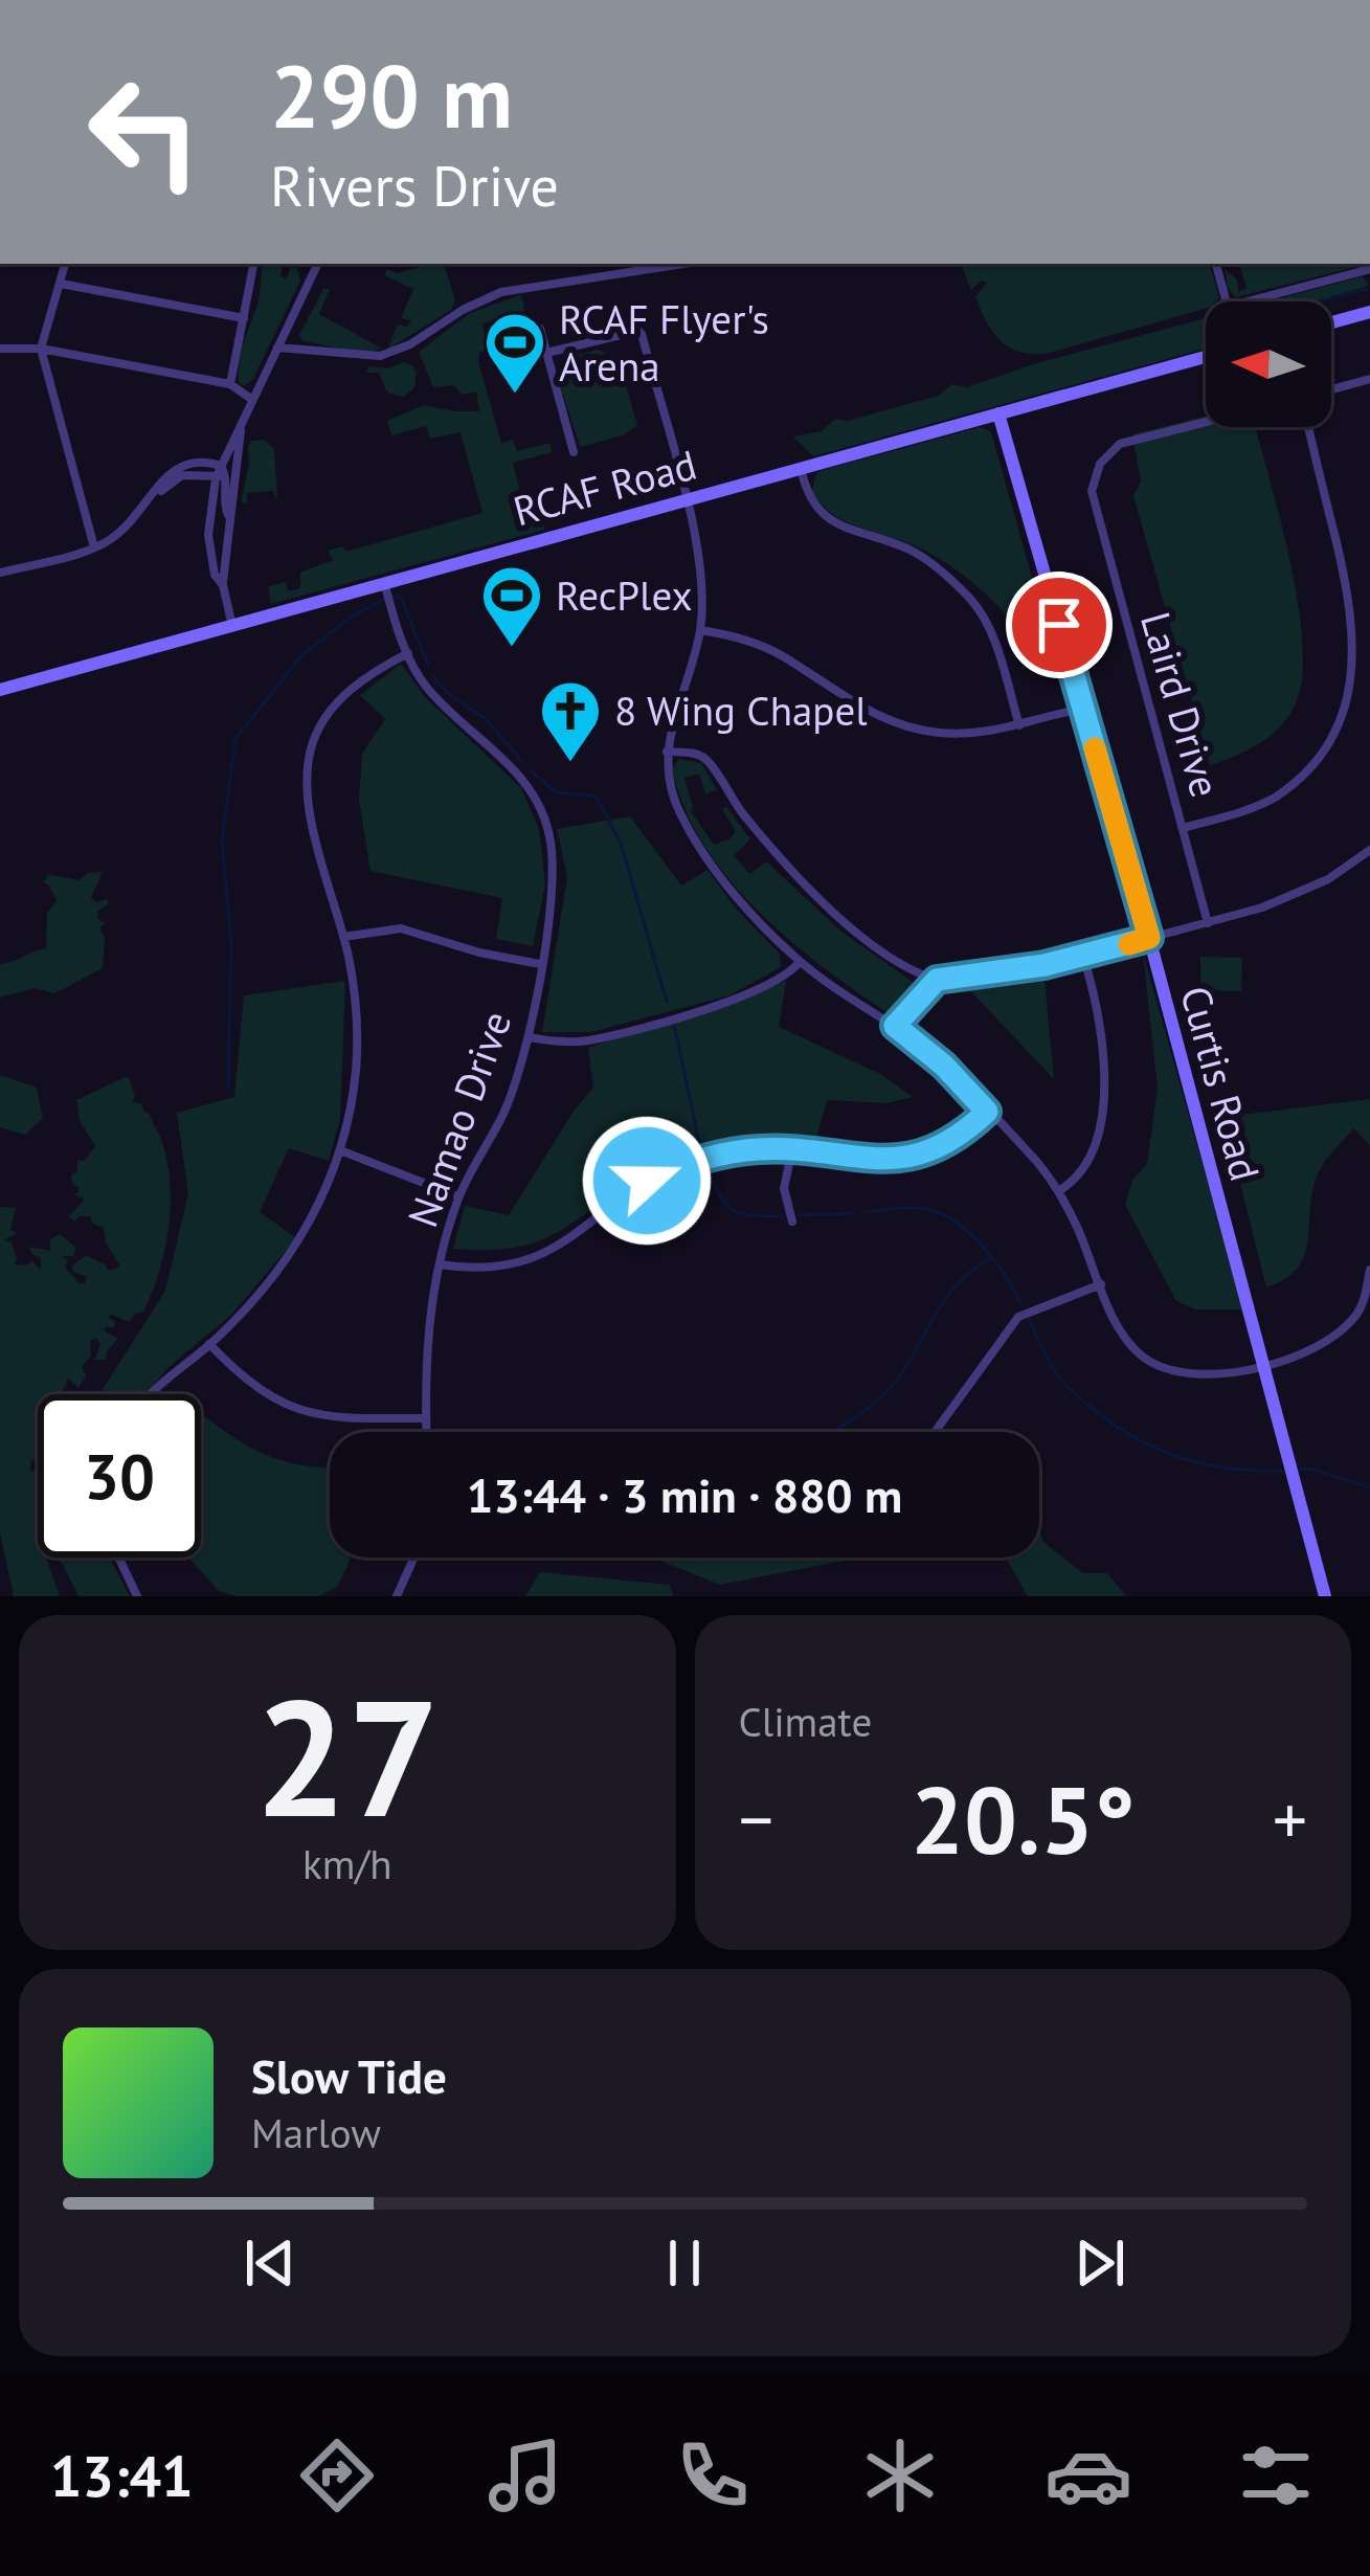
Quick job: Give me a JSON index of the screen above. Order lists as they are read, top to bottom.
{
  "streets": {
    "main road": ["RCAF Road", "Curtis Road"],
    "street": ["Laird Drive", "Namao Drive"]
  },
  "crossings": [
    ["RCAF Road", "Curtis Road"]
  ],
  "places": {
    "sports": ["RCAF Flyer's Arena", "RecPlex"],
    "church": ["8 Wing Chapel"]
  },
  "north": "left",
  "page": {
    "turn": ["290 m", "Rivers Drive"],
    "limit": "30",
    "trip": "13:44 · 3 min · 880 m",
    "tile": [
      ["27", "km/h"],
      "Climate"
    ],
    "heat": ["−", "20.5°", "+"],
    "song": ["Slow Tide", "Marlow"],
    "tabs": "13:41"
  }
}
